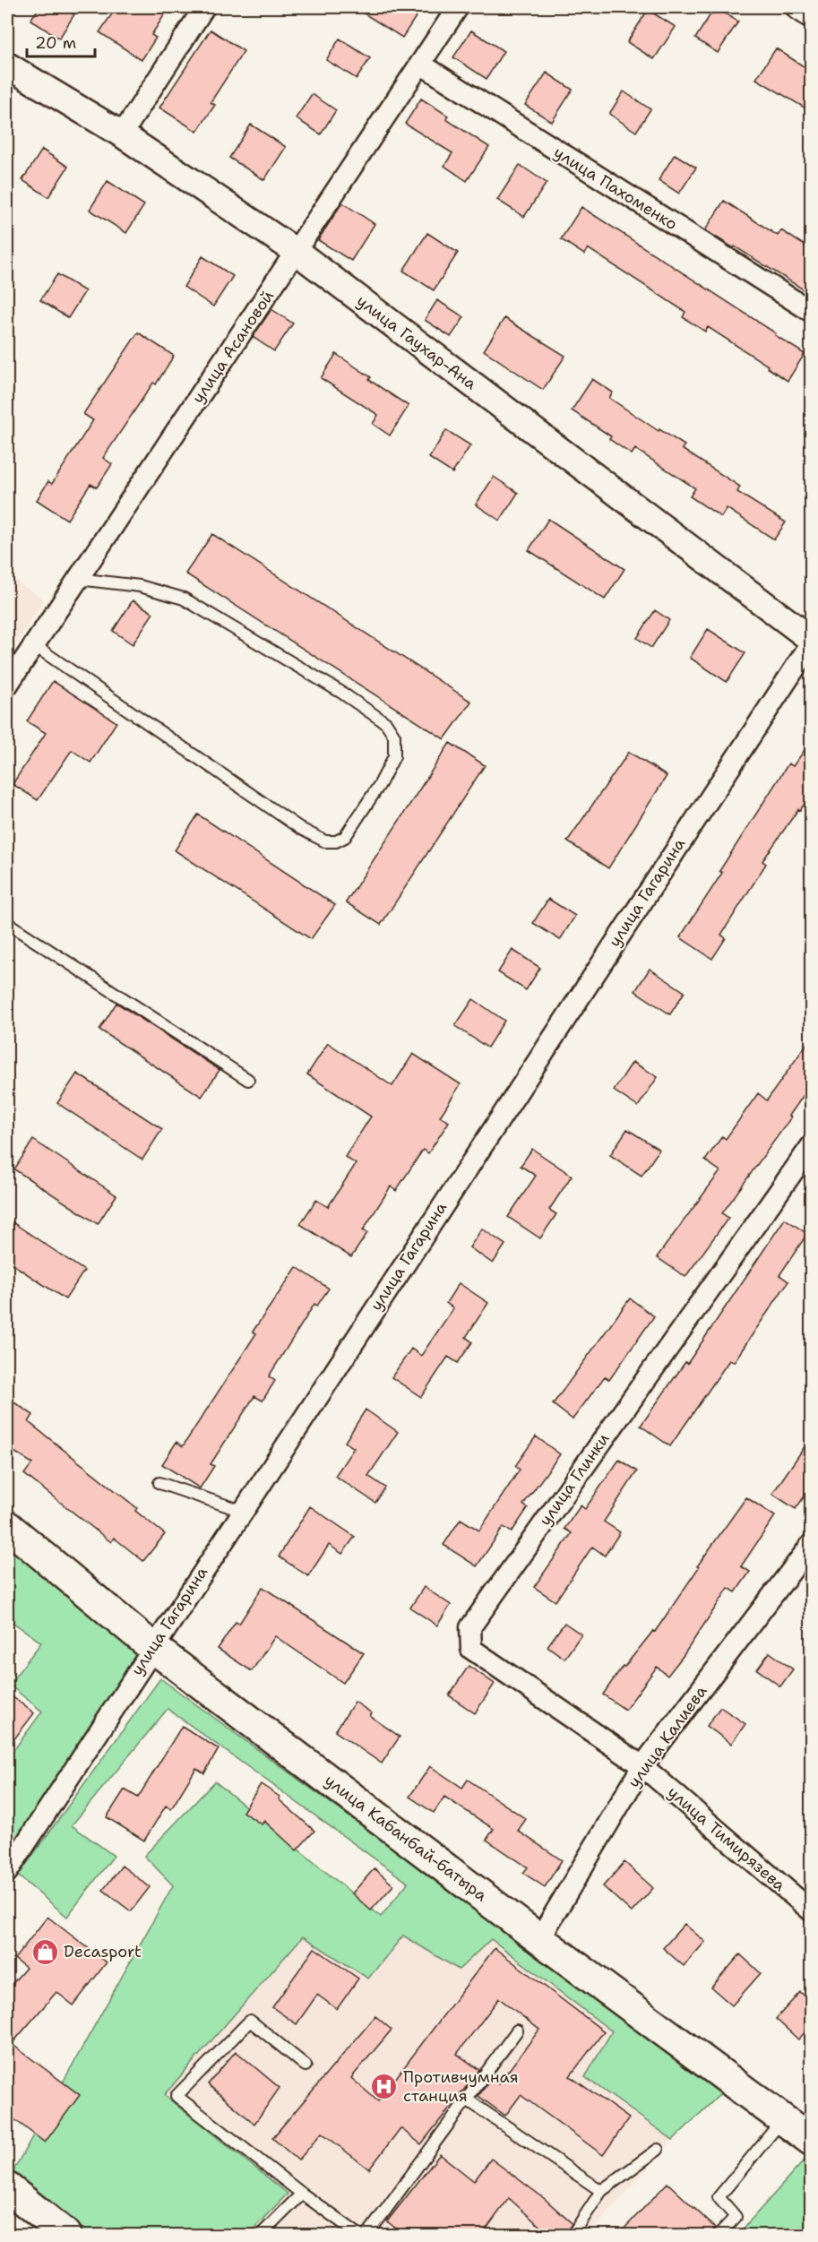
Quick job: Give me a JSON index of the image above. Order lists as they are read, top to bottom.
{
  "streets": {
    "main road": ["улица Кабанбай-батыра"],
    "street": [
      "улица Пахоменко",
      "улица Гаухар-Ана",
      "улица Асановой",
      "улица Гагарина",
      "улица Глинки",
      "улица Калиева",
      "улица Тимирязева"
    ]
  },
  "crossings": [
    ["улица Пахоменко", "улица Асановой"],
    ["улица Гаухар-Ана", "улица Асановой"],
    ["улица Гаухар-Ана", "улица Гагарина"],
    ["улица Гагарина", "улица Кабанбай-батыра"],
    ["улица Глинки", "улица Калиева"],
    ["улица Глинки", "улица Тимирязева"],
    ["улица Калиева", "улица Кабанбай-батыра"],
    ["улица Калиева", "улица Тимирязева"]
  ],
  "places": {
    "shop": ["Decasport"],
    "hospital": ["Противчумная станция"]
  },
  "scale_bar": "20 m"
}
